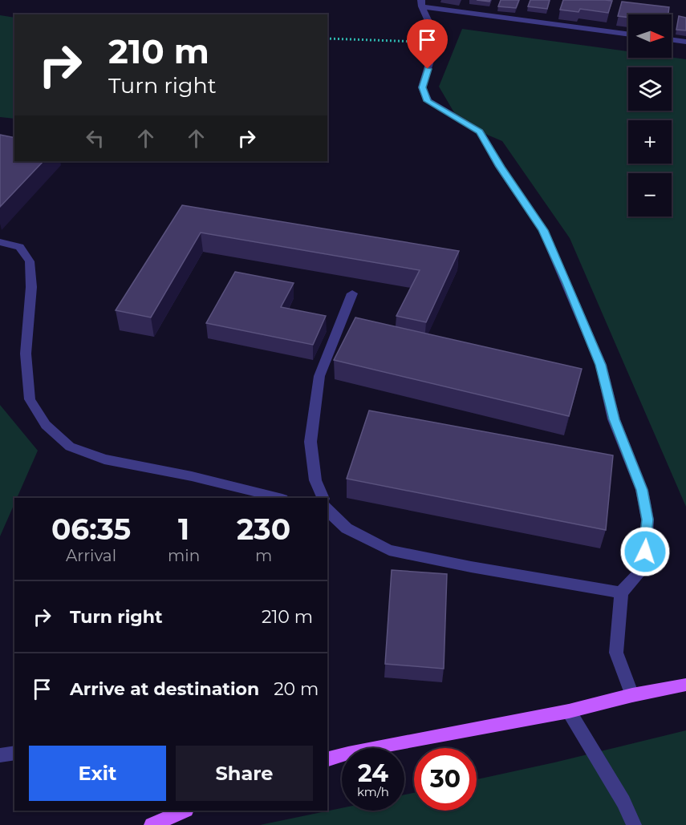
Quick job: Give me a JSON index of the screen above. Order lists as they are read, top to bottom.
{
  "north": "right",
  "page": {
    "map_buttons": ["+", "−"],
    "turn": ["210 m", "Turn right"],
    "eta": [
      "06:35",
      "Arrival",
      "1",
      "min",
      "230",
      "m"
    ],
    "list": [
      {
        "name": "Turn right",
        "value": "210 m"
      },
      {
        "name": "Arrive at destination",
        "value": "20 m"
      }
    ],
    "buttons": ["Exit", "Share"],
    "speed": "24 km/h",
    "limit": "30"
  }
}
